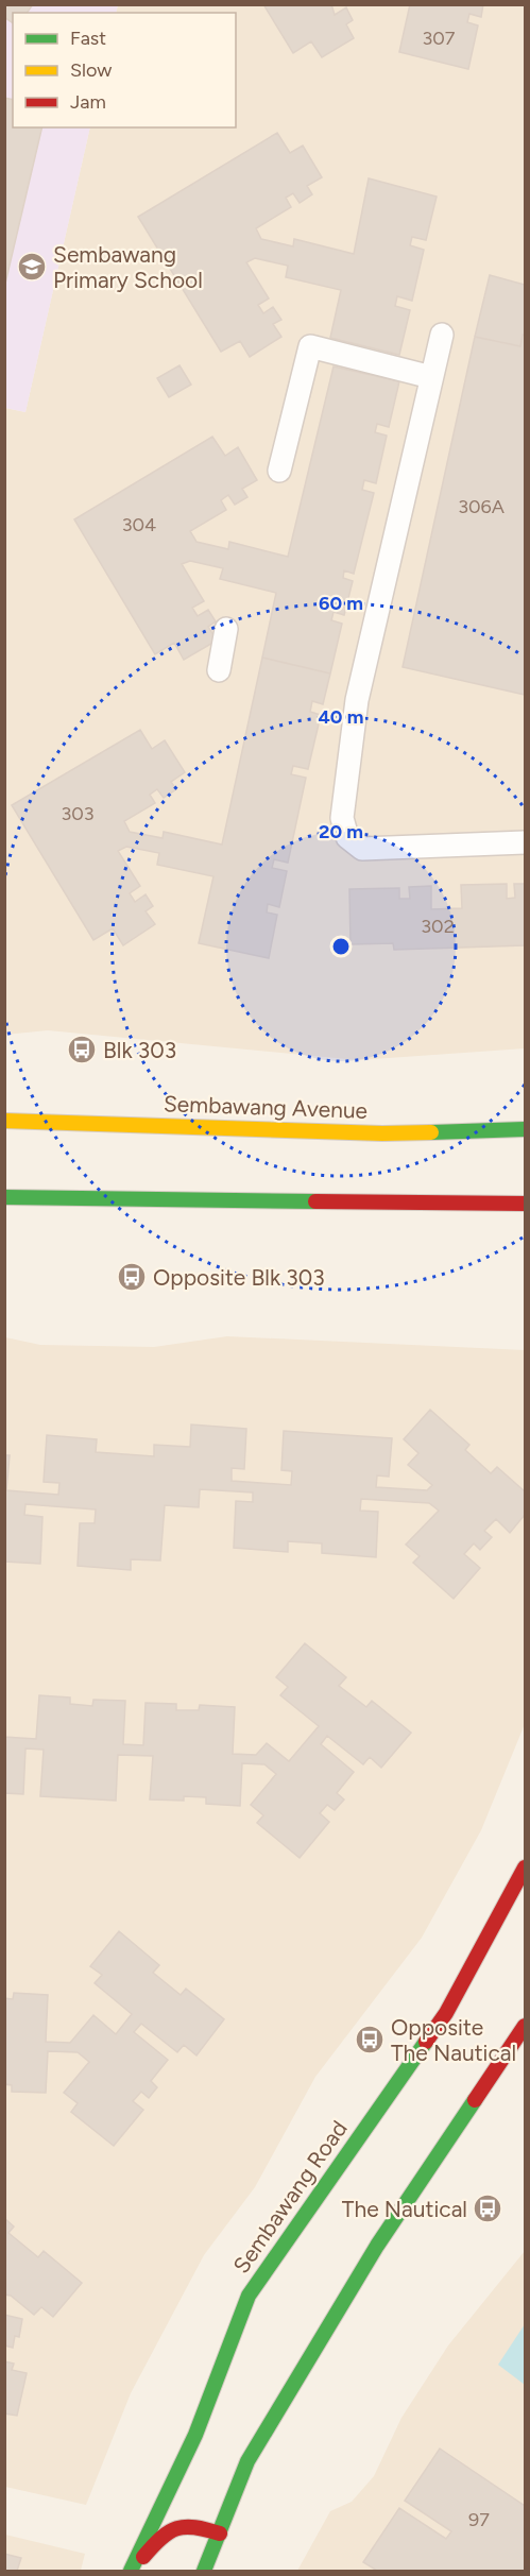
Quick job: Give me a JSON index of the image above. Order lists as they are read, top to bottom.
{
  "streets": {
    "main road": ["Sembawang Avenue", "Sembawang Road"]
  },
  "places": {
    "school or university": ["Sembawang Primary School"],
    "bus stop": [
      "Blk 303",
      "Opposite Blk 303",
      "Opposite The Nautical",
      "The Nautical"
    ]
  },
  "house_numbers": [
    "307",
    "306A",
    "304",
    "303",
    "302",
    "97"
  ],
  "legend": ["Fast", "Slow", "Jam"],
  "rings": ["60 m", "40 m", "20 m"]
}
